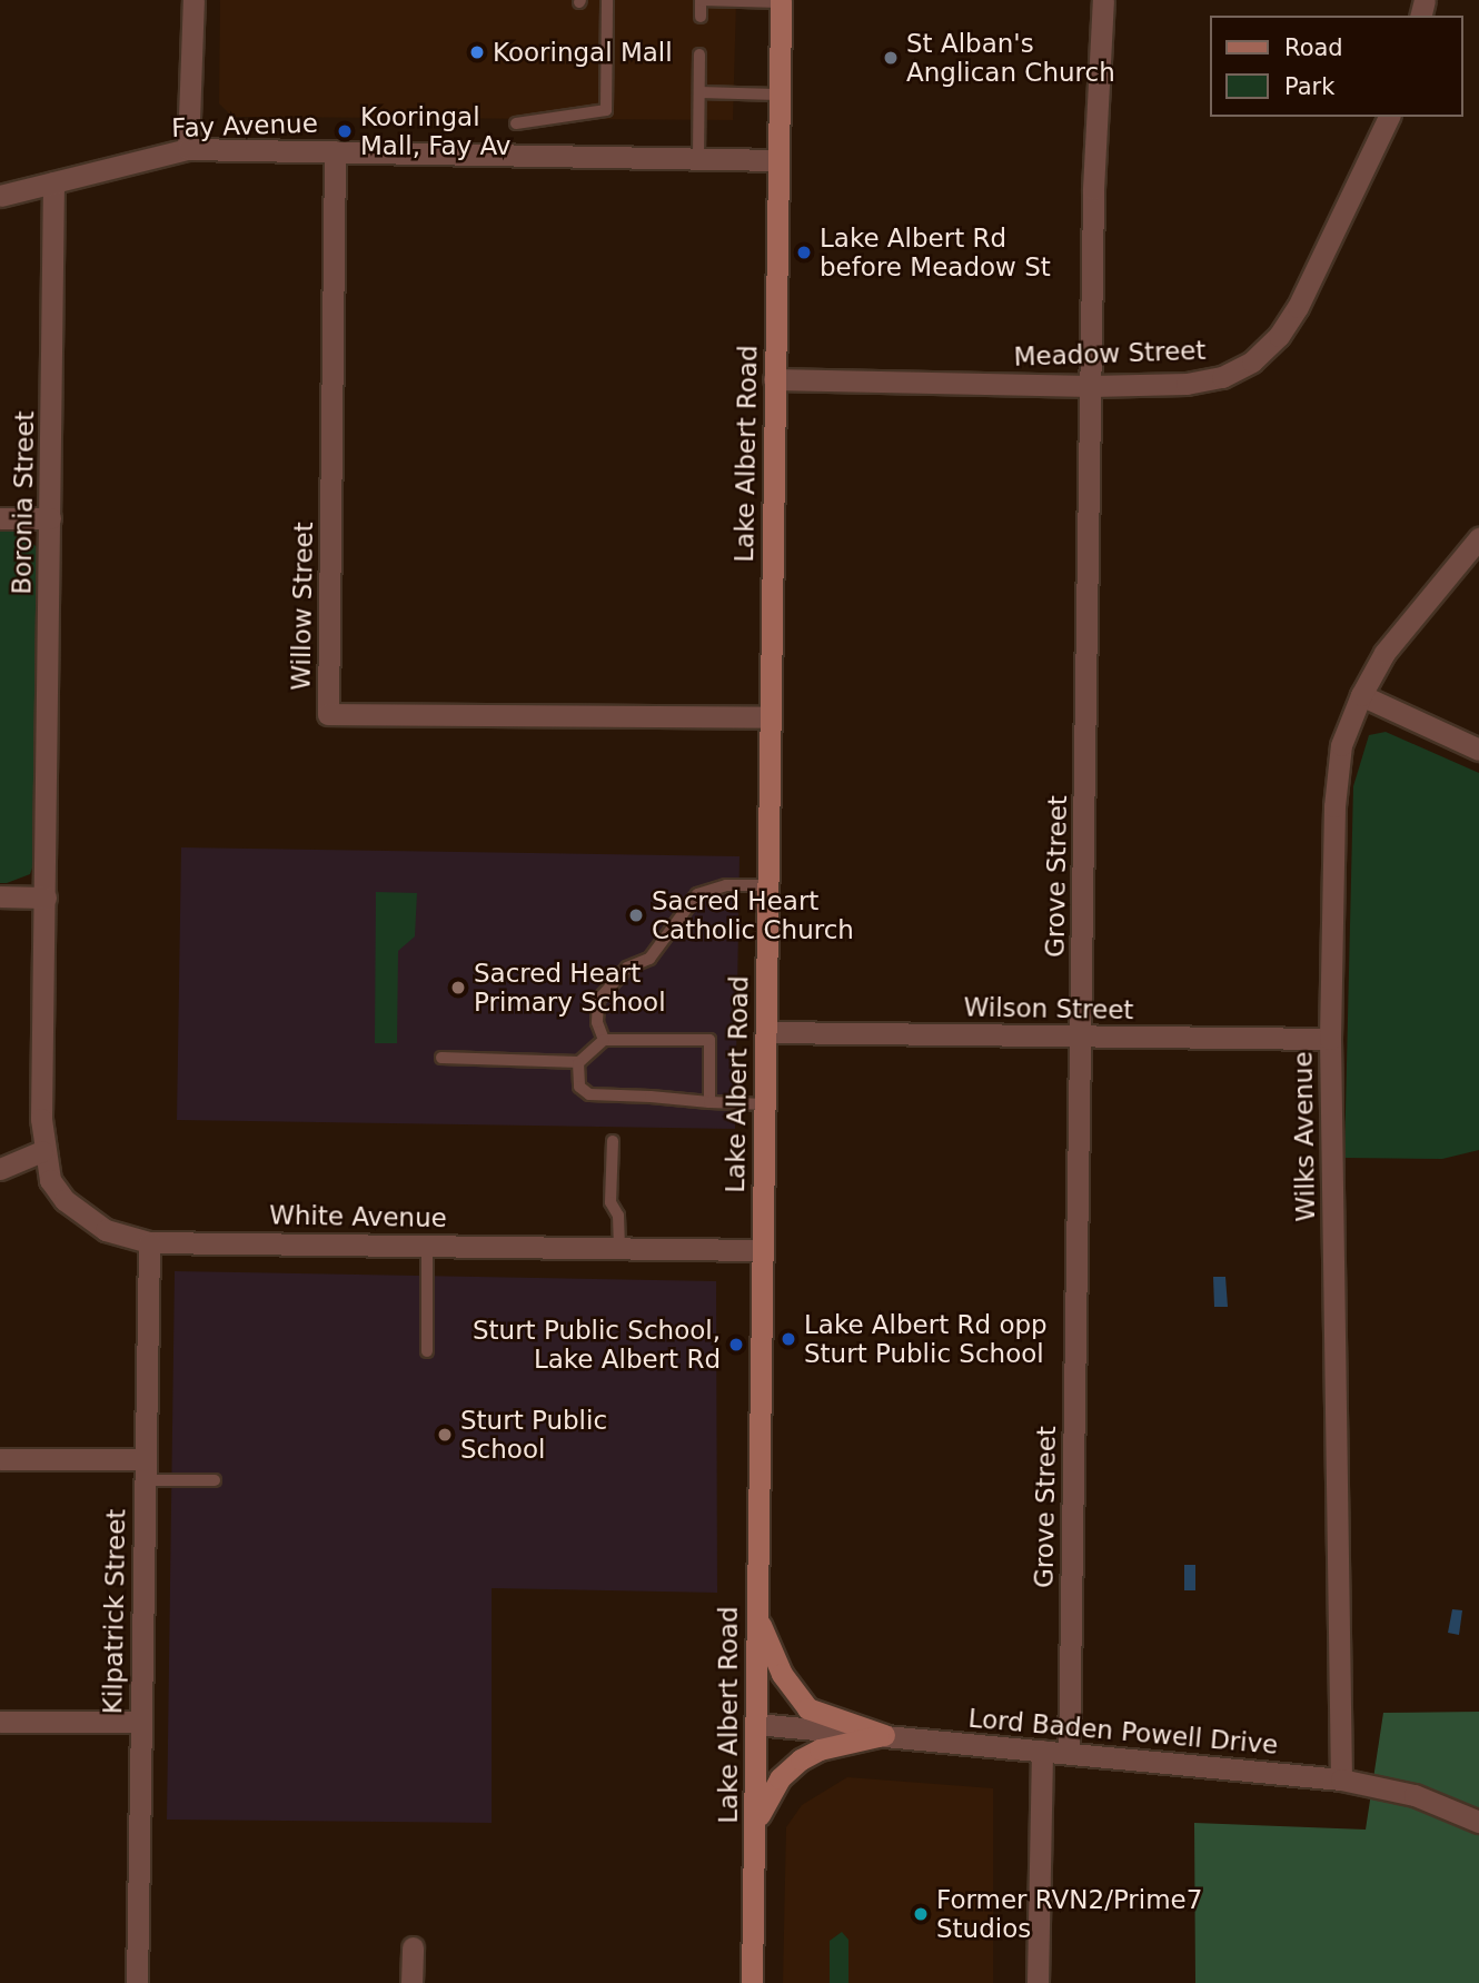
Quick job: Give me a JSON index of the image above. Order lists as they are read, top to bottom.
{
  "streets": {
    "main road": ["Lake Albert Road"],
    "street": [
      "Fay Avenue",
      "Meadow Street",
      "Boronia Street",
      "Willow Street",
      "Grove Street",
      "Wilson Street",
      "Wilks Avenue",
      "White Avenue",
      "Kilpatrick Street",
      "Lord Baden Powell Drive"
    ]
  },
  "crossings": [
    ["Fay Avenue", "Lake Albert Road"],
    ["Fay Avenue", "Boronia Street"],
    ["Fay Avenue", "Willow Street"],
    ["Meadow Street", "Lake Albert Road"],
    ["Meadow Street", "Grove Street"],
    ["Lake Albert Road", "Willow Street"],
    ["Lake Albert Road", "Wilson Street"],
    ["Lake Albert Road", "White Avenue"],
    ["Lake Albert Road", "Lord Baden Powell Drive"],
    ["Boronia Street", "White Avenue"],
    ["Grove Street", "Wilson Street"],
    ["Grove Street", "Lord Baden Powell Drive"],
    ["Wilson Street", "Wilks Avenue"],
    ["Wilks Avenue", "Lord Baden Powell Drive"],
    ["White Avenue", "Kilpatrick Street"]
  ],
  "places": [
    "Kooringal Mall",
    "St Alban's Anglican Church",
    "Kooringal Mall, Fay Av",
    "Lake Albert Rd before Meadow St",
    "Sacred Heart Catholic Church",
    "Sacred Heart Primary School",
    "Lake Albert Rd opp Sturt Public School",
    "Sturt Public School, Lake Albert Rd",
    "Sturt Public School",
    "Former RVN2/Prime7 Studios"
  ],
  "legend": ["Road", "Park"]
}
